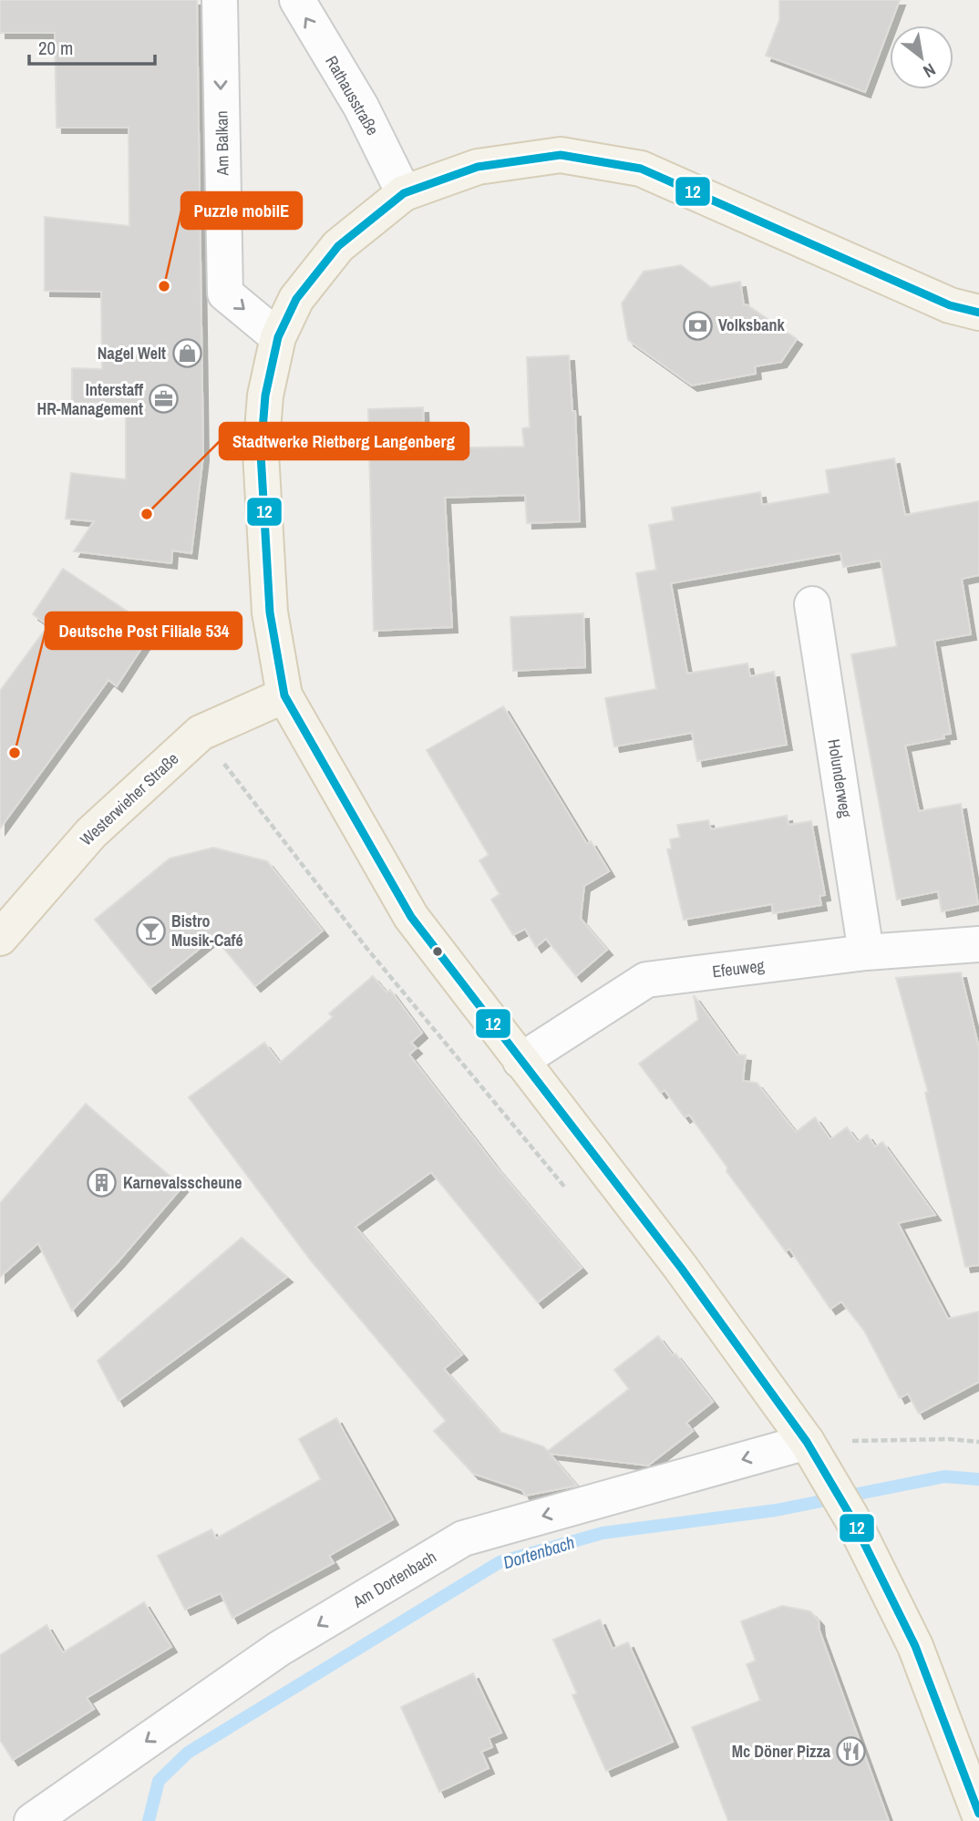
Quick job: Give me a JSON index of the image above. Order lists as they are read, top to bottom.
{
  "streets": {
    "main road": ["Westerwieher Straße"],
    "street": [
      "Rathausstraße",
      "Am Balkan",
      "Holunderweg",
      "Efeuweg",
      "Am Dortenbach"
    ]
  },
  "crossings": [
    ["Holunderweg", "Efeuweg"]
  ],
  "one_way": ["Rathausstraße", "Am Balkan", "Am Dortenbach"],
  "water": ["Dortenbach"],
  "places": {
    "other": ["Puzzle mobilE", "Stadtwerke Rietberg Langenberg", "Deutsche Post Filiale 534"],
    "bank": ["Volksbank"],
    "shop": ["Nagel Welt"],
    "office": ["Interstaff HR-Management"],
    "bar": ["Bistro Musik-Café"],
    "building": ["Karnevalsscheune"],
    "restaurant": ["Mc Döner Pizza"]
  },
  "lines": ["transit line 12"],
  "scale_bar": "20 m",
  "north": "bottom right"
}
